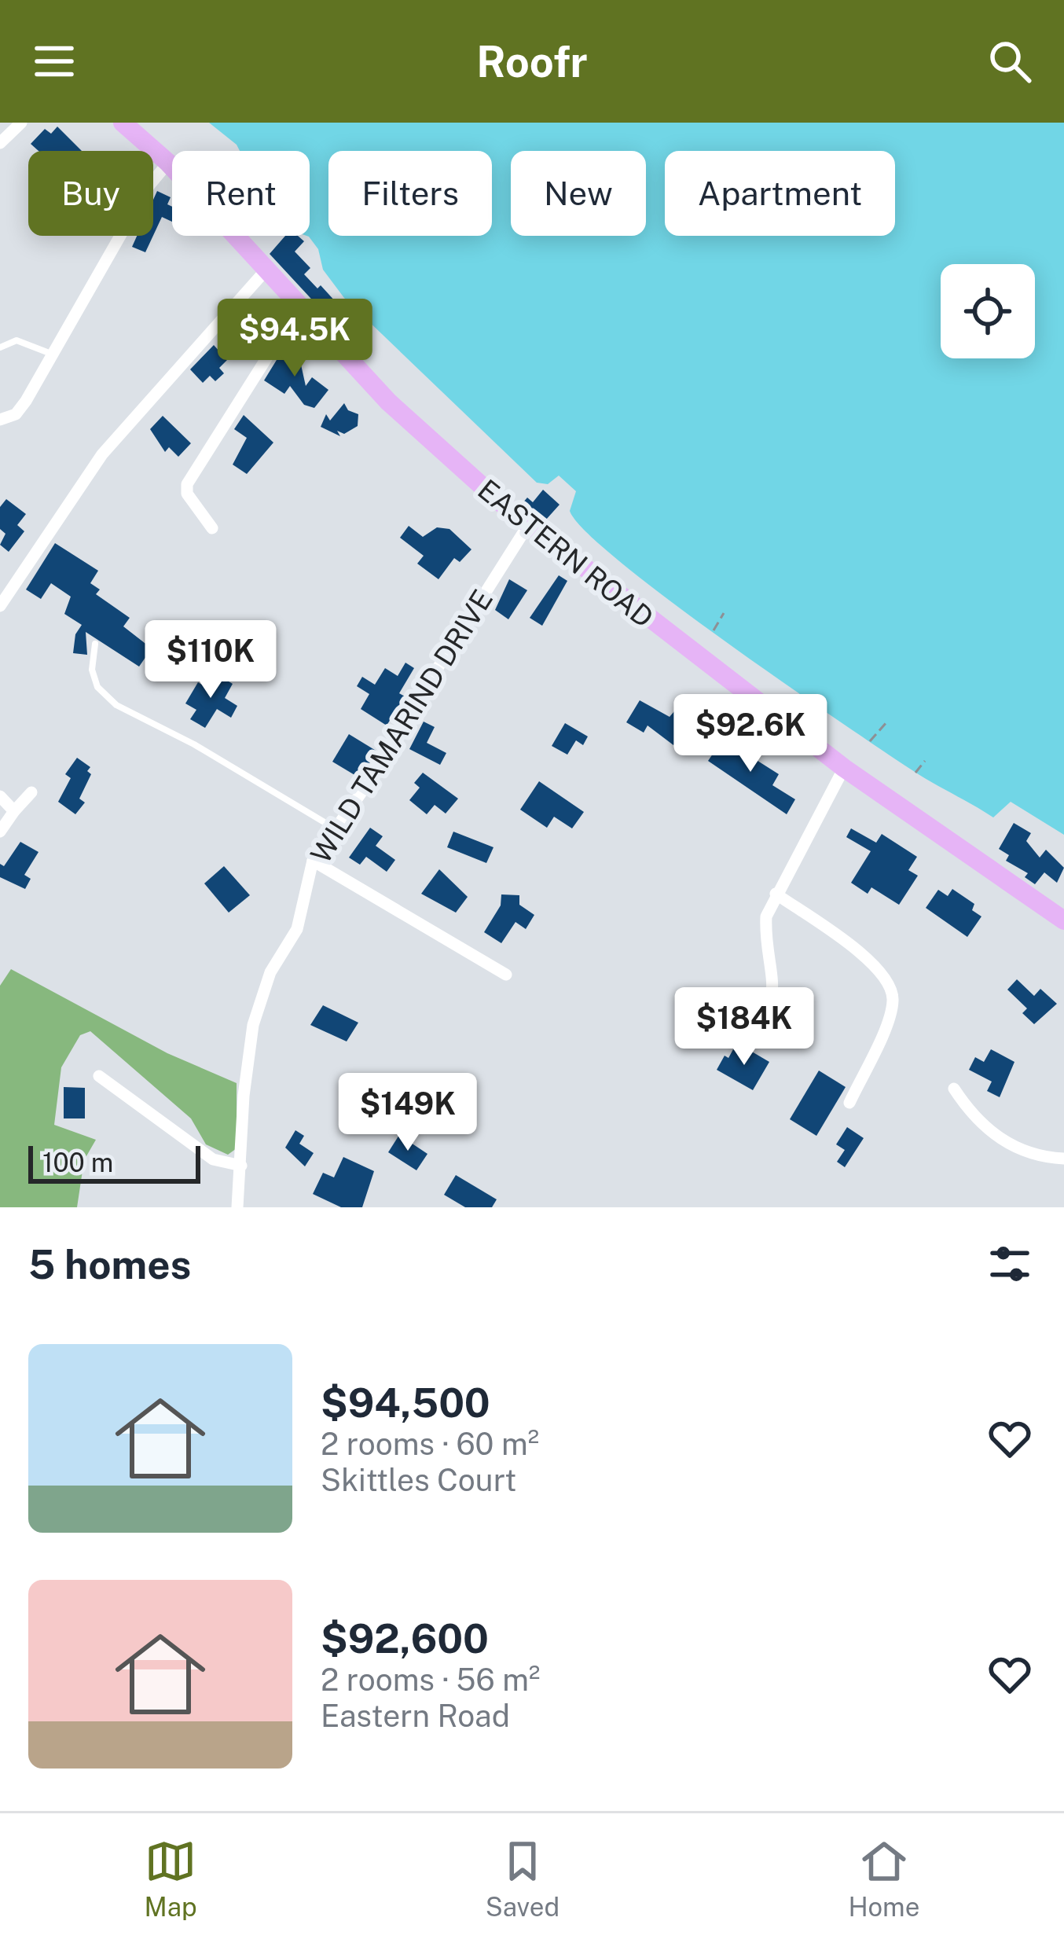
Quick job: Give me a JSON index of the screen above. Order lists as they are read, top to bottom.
{
  "streets": {
    "highway": ["EASTERN ROAD"],
    "street": ["WILD TAMARIND DRIVE"]
  },
  "crossings": [
    ["EASTERN ROAD", "WILD TAMARIND DRIVE"]
  ],
  "scale_bar": "100 m",
  "page": {
    "header": "Roofr",
    "chip": [
      "Buy",
      "Rent",
      "Filters",
      "New",
      "Apartment"
    ],
    "price": [
      "$94.5K",
      "$110K",
      "$92.6K",
      "$184K",
      "$149K"
    ],
    "scale": "100 m",
    "heading": "5 homes",
    "list": [
      {
        "name": "$94,500",
        "note": "2 rooms · 60 m² · Skittles Court"
      },
      {
        "name": "$92,600",
        "note": "2 rooms · 56 m² · Eastern Road"
      }
    ],
    "tabs": ["Map", "Saved", "Home"]
  }
}
